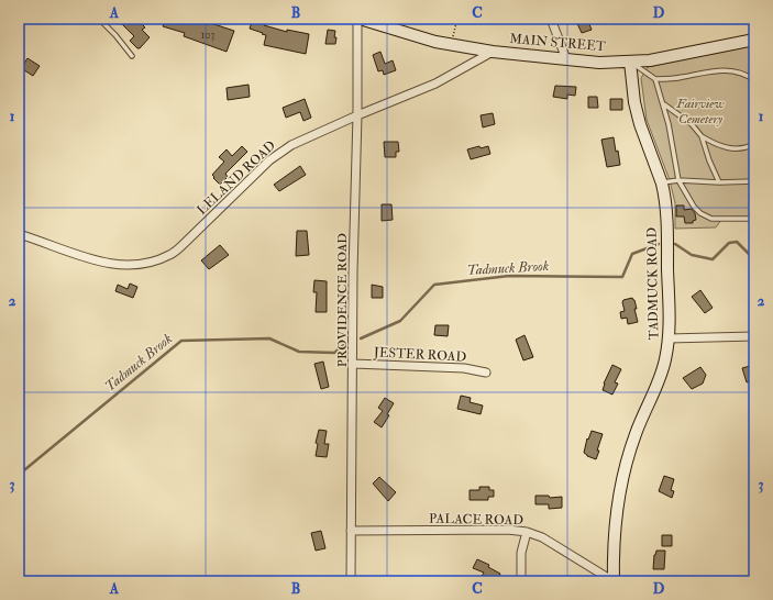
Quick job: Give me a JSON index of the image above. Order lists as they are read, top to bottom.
{
  "streets": {
    "street": [
      "MAIN STREET",
      "LELAND ROAD",
      "TADMUCK ROAD",
      "PROVIDENCE ROAD",
      "JESTER ROAD",
      "PALACE ROAD"
    ]
  },
  "crossings": [
    ["MAIN STREET", "LELAND ROAD"],
    ["MAIN STREET", "TADMUCK ROAD"],
    ["MAIN STREET", "PROVIDENCE ROAD"],
    ["LELAND ROAD", "PROVIDENCE ROAD"],
    ["TADMUCK ROAD", "PALACE ROAD"],
    ["PROVIDENCE ROAD", "JESTER ROAD"],
    ["PROVIDENCE ROAD", "PALACE ROAD"]
  ],
  "water": ["Tadmuck Brook"],
  "parks": ["Fairview Cemetery"],
  "house_numbers": ["103"],
  "grid": {
    "columns": [
      "A",
      "B",
      "C",
      "D"
    ],
    "rows": ["1", "2", "3"]
  }
}
